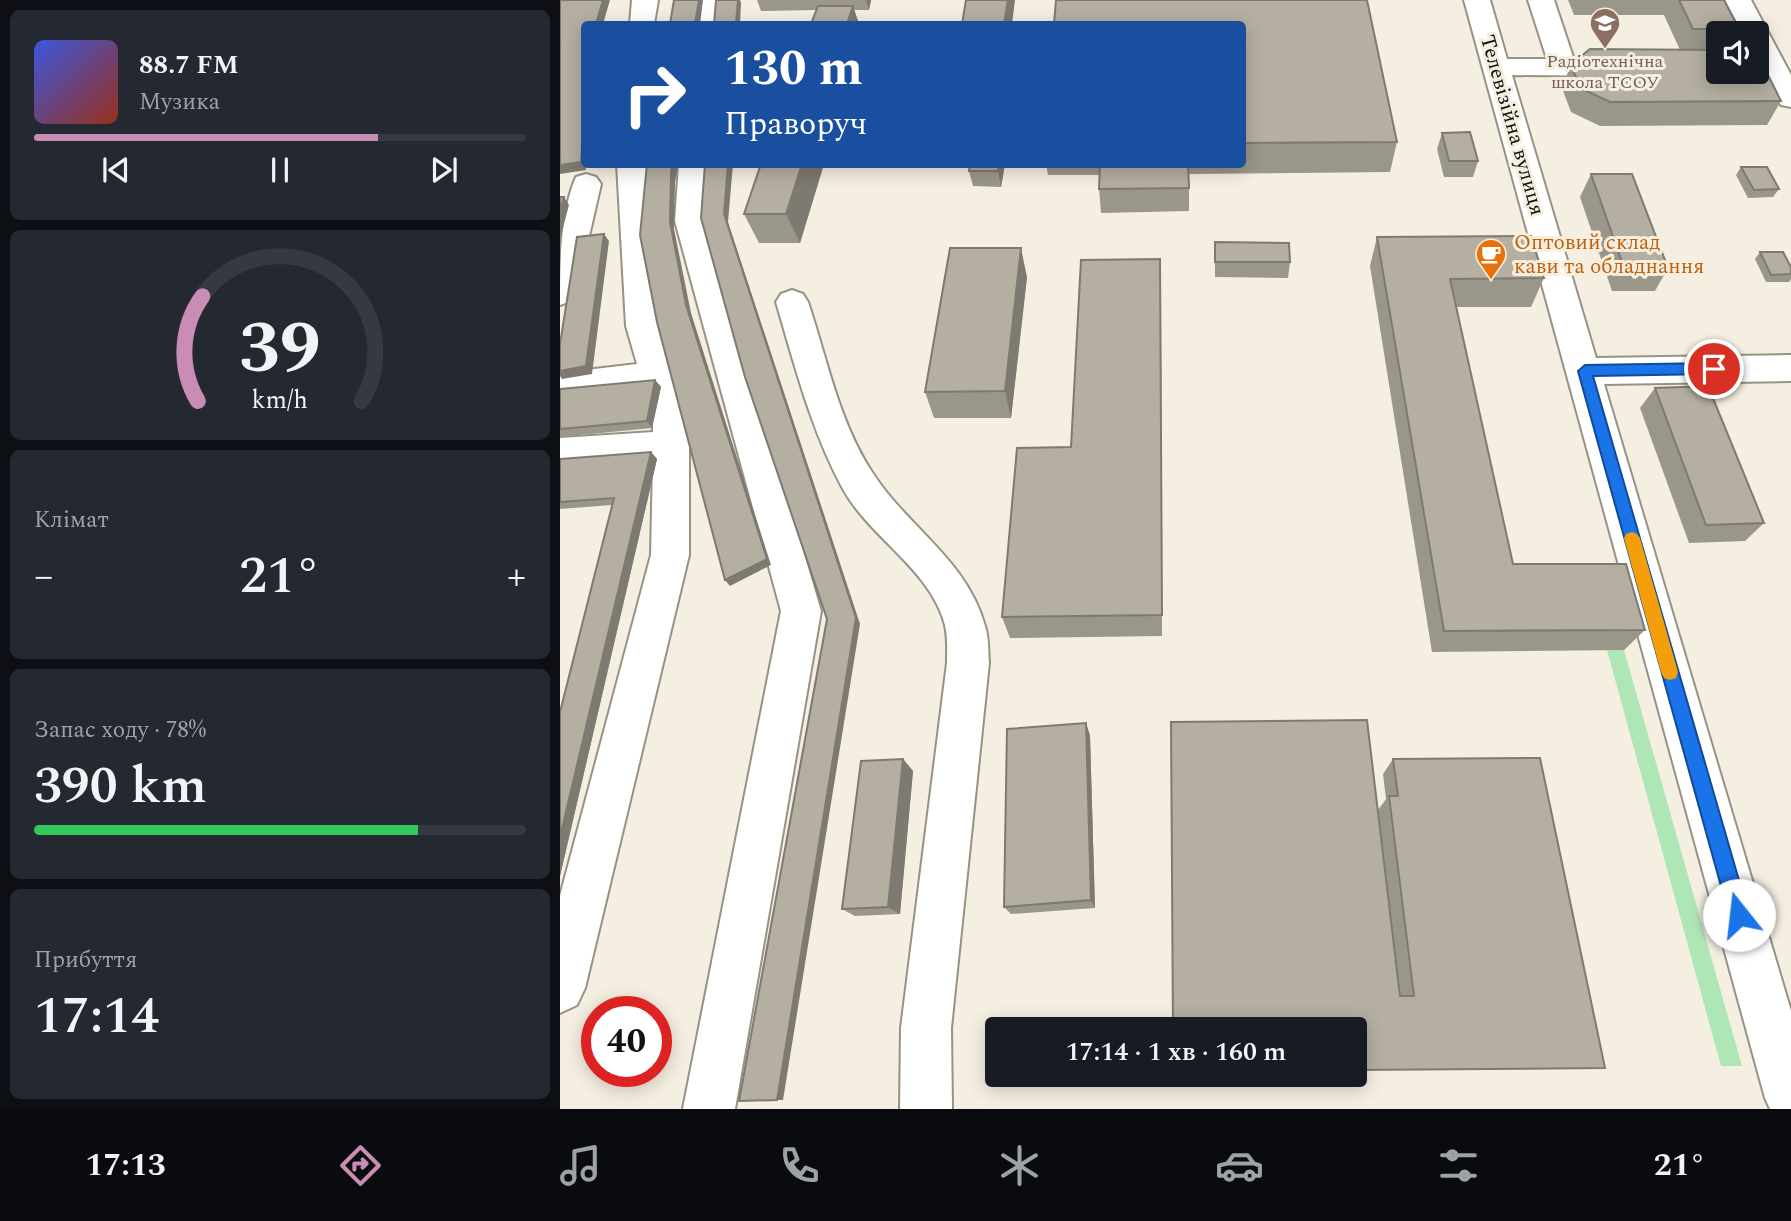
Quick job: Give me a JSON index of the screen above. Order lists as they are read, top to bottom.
{
  "streets": {
    "street": ["Телевізійна вулиця"]
  },
  "places": {
    "school or university": ["Радіотехнічна школа ТСОУ"],
    "cafe": ["Оптовий склад кави та обладнання"]
  },
  "page": {
    "turn": ["130 m", "Праворуч"],
    "song": ["88.7 FM", "Музика"],
    "tile": [
      "Клімат",
      ["Запас ходу · 78%", "390 km"],
      ["Прибуття", "17:14"]
    ],
    "heat": ["−", "21°", "+"],
    "limit": "40",
    "trip": "17:14 · 1 хв · 160 m",
    "tabs": ["17:13", "21°"],
    "gauge": ["39", "km/h"]
  }
}
